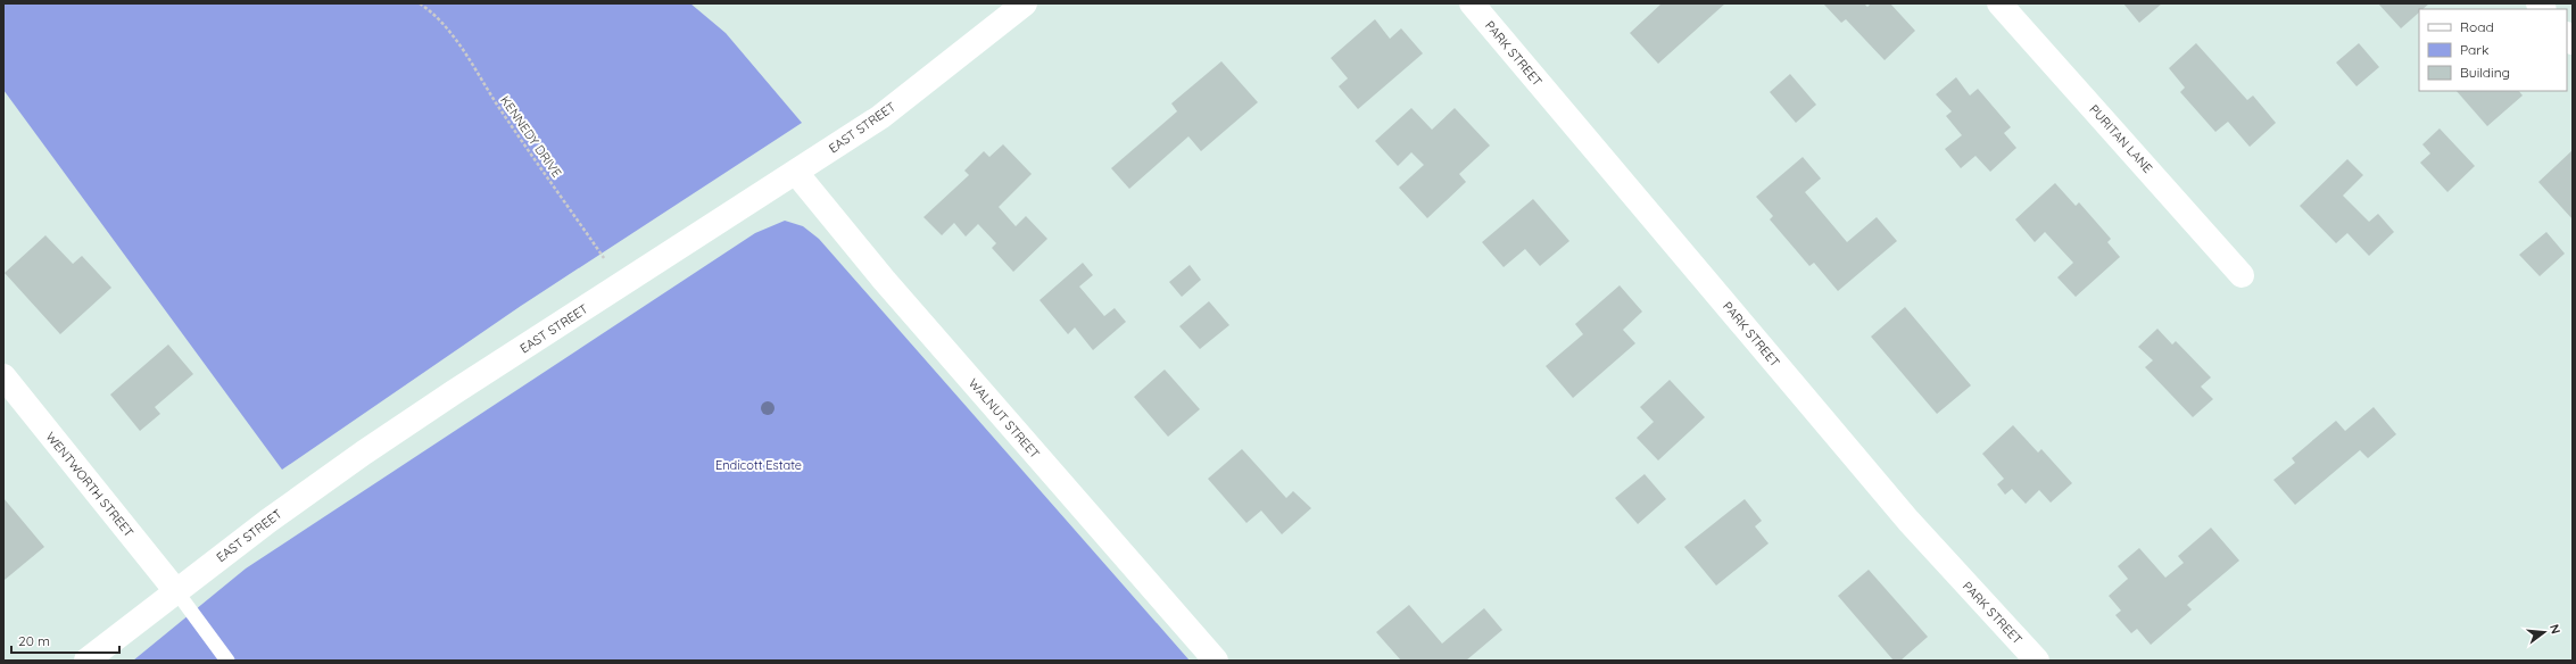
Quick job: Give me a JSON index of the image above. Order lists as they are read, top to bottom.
{
  "streets": {
    "street": [
      "PARK STREET",
      "EAST STREET",
      "PURITAN LANE",
      "WALNUT STREET",
      "WENTWORTH STREET"
    ],
    "path": ["KENNEDY DRIVE"]
  },
  "crossings": [
    ["EAST STREET", "KENNEDY DRIVE"],
    ["EAST STREET", "WALNUT STREET"],
    ["EAST STREET", "WENTWORTH STREET"]
  ],
  "parks": ["Endicott Estate"],
  "legend": ["Road", "Park", "Building"],
  "scale_bar": "20 m",
  "north": "right"
}
